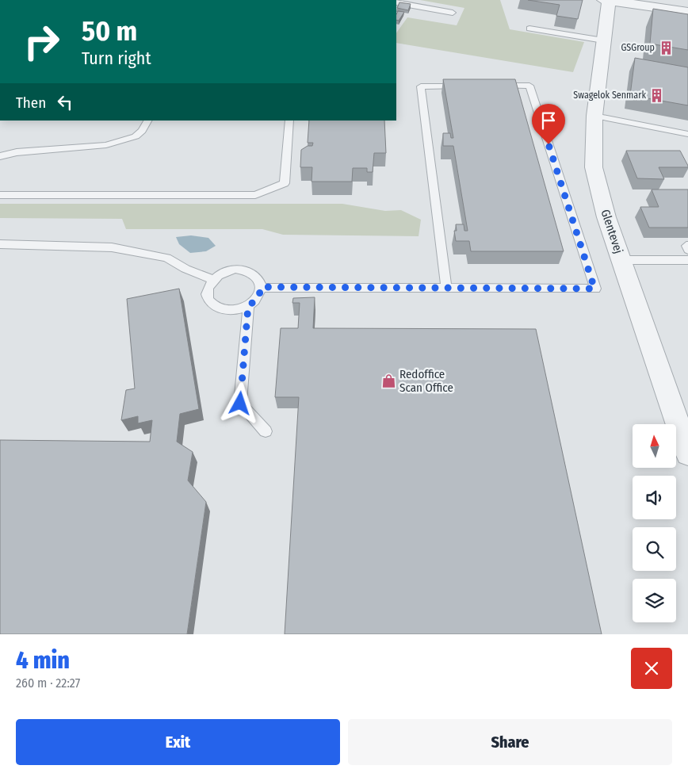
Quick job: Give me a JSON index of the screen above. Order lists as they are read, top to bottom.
{
  "streets": {
    "street": ["Glentevej"]
  },
  "places": {
    "building": ["GSGroup", "Swagelok Senmark"],
    "shop": ["Redoffice Scan Office"]
  },
  "north": "top",
  "page": {
    "turn": ["50 m", "Turn right"],
    "then": "Then",
    "heading": ["4 min", "260 m · 22:27"],
    "buttons": ["Exit", "Share"]
  }
}
